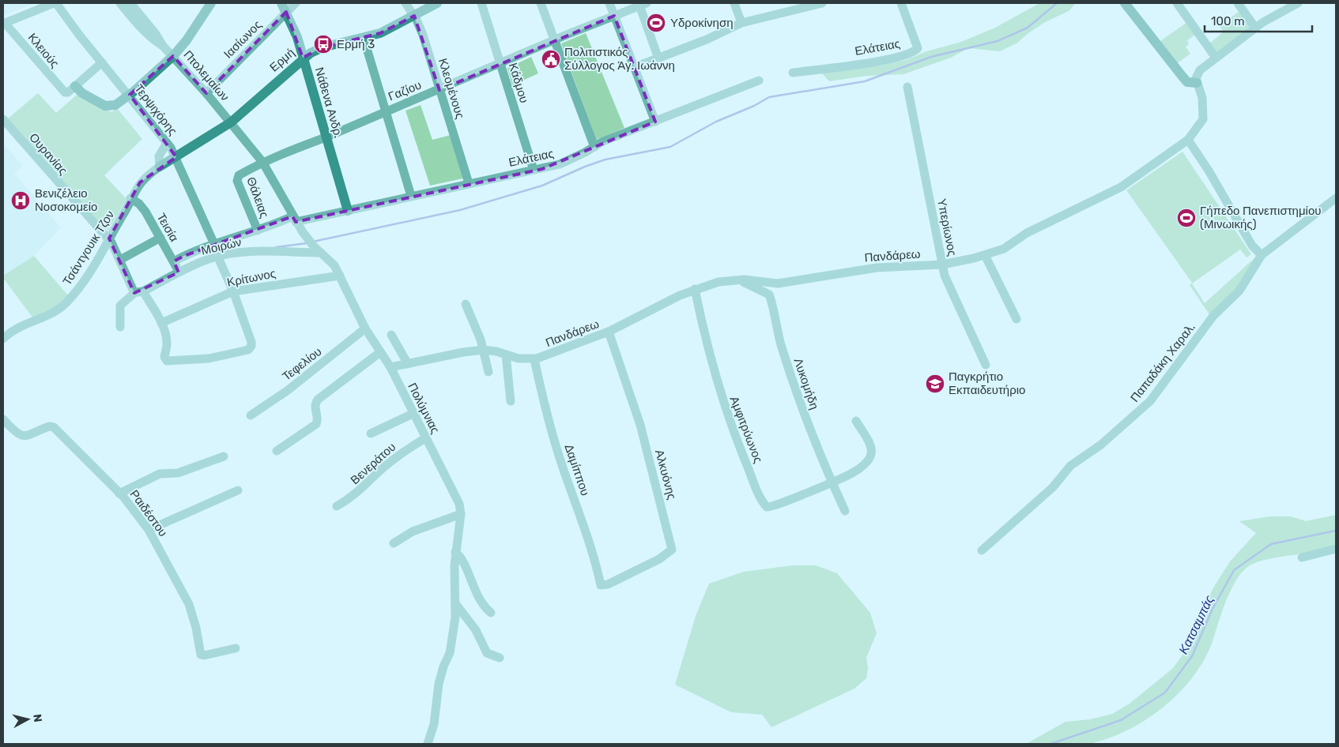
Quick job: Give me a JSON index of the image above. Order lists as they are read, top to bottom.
{
  "streets": {
    "street": [
      "Ιασίωνος",
      "Ελάτειας",
      "Κλειούς",
      "Ερμή",
      "Πτολεμαίων",
      "Κάδμου",
      "Κλεομένους",
      "Γαζίου",
      "Νάθενα Ανδρ.",
      "Τερψιχόρης",
      "Ουρανίας",
      "Θάλειας",
      "Τεισία",
      "Υπερίωνος",
      "Μοιρών",
      "Τσάντγουικ Τζον",
      "Πανδάρεω",
      "Κρίτωνος",
      "Παπαδάκη Χαραλ.",
      "Τεφελίου",
      "Λυκομήδη",
      "Πολύμνιας",
      "Αμφιτρύωνος",
      "Βενεράτου",
      "Δαμίππου",
      "Αλκυόνης",
      "Ραιδέστου"
    ]
  },
  "crossings": [
    ["Ιασίωνος", "Πτολεμαίων"],
    ["Ιασίωνος", "Νάθενα Ανδρ."],
    ["Ελάτειας", "Κάδμου"],
    ["Ελάτειας", "Κλεομένους"],
    ["Ελάτειας", "Νάθενα Ανδρ."],
    ["Ελάτειας", "Θάλειας"],
    ["Ελάτειας", "Πολύμνιας"],
    ["Ερμή", "Πτολεμαίων"],
    ["Ερμή", "Κλεομένους"],
    ["Ερμή", "Νάθενα Ανδρ."],
    ["Ερμή", "Τερψιχόρης"],
    ["Ερμή", "Τσάντγουικ Τζον"],
    ["Ερμή", "Πολύμνιας"],
    ["Πτολεμαίων", "Πολύμνιας"],
    ["Κάδμου", "Γαζίου"],
    ["Κλεομένους", "Γαζίου"],
    ["Γαζίου", "Νάθενα Ανδρ."],
    ["Γαζίου", "Θάλειας"],
    ["Γαζίου", "Πολύμνιας"],
    ["Τερψιχόρης", "Θάλειας"],
    ["Ουρανίας", "Μοιρών"],
    ["Ουρανίας", "Τσάντγουικ Τζον"],
    ["Θάλειας", "Τεισία"],
    ["Θάλειας", "Πολύμνιας"],
    ["Τεισία", "Μοιρών"],
    ["Τεισία", "Τσάντγουικ Τζον"],
    ["Υπερίωνος", "Πανδάρεω"],
    ["Μοιρών", "Πολύμνιας"],
    ["Πανδάρεω", "Λυκομήδη"],
    ["Πανδάρεω", "Πολύμνιας"],
    ["Πανδάρεω", "Αμφιτρύωνος"],
    ["Πανδάρεω", "Δαμίππου"],
    ["Πανδάρεω", "Αλκυόνης"],
    ["Κρίτωνος", "Πολύμνιας"],
    ["Τεφελίου", "Πολύμνιας"],
    ["Λυκομήδη", "Αμφιτρύωνος"],
    ["Πολύμνιας", "Βενεράτου"],
    ["Δαμίππου", "Αλκυόνης"]
  ],
  "water": ["Κατσαμπάς"],
  "places": {
    "sports": ["Υδροκίνηση", "Γήπεδο Πανεπιστημίου (Μινωικής)"],
    "bus stop": ["Ερμή 3"],
    "public building": ["Πολιτιστικός Σύλλογος Άγ. Ιωάννη"],
    "hospital": ["Βενιζέλειο Νοσοκομείο"],
    "school or university": ["Παγκρήτιο Εκπαιδευτήριο"]
  },
  "scale_bar": "100 m",
  "north": "right"
}
